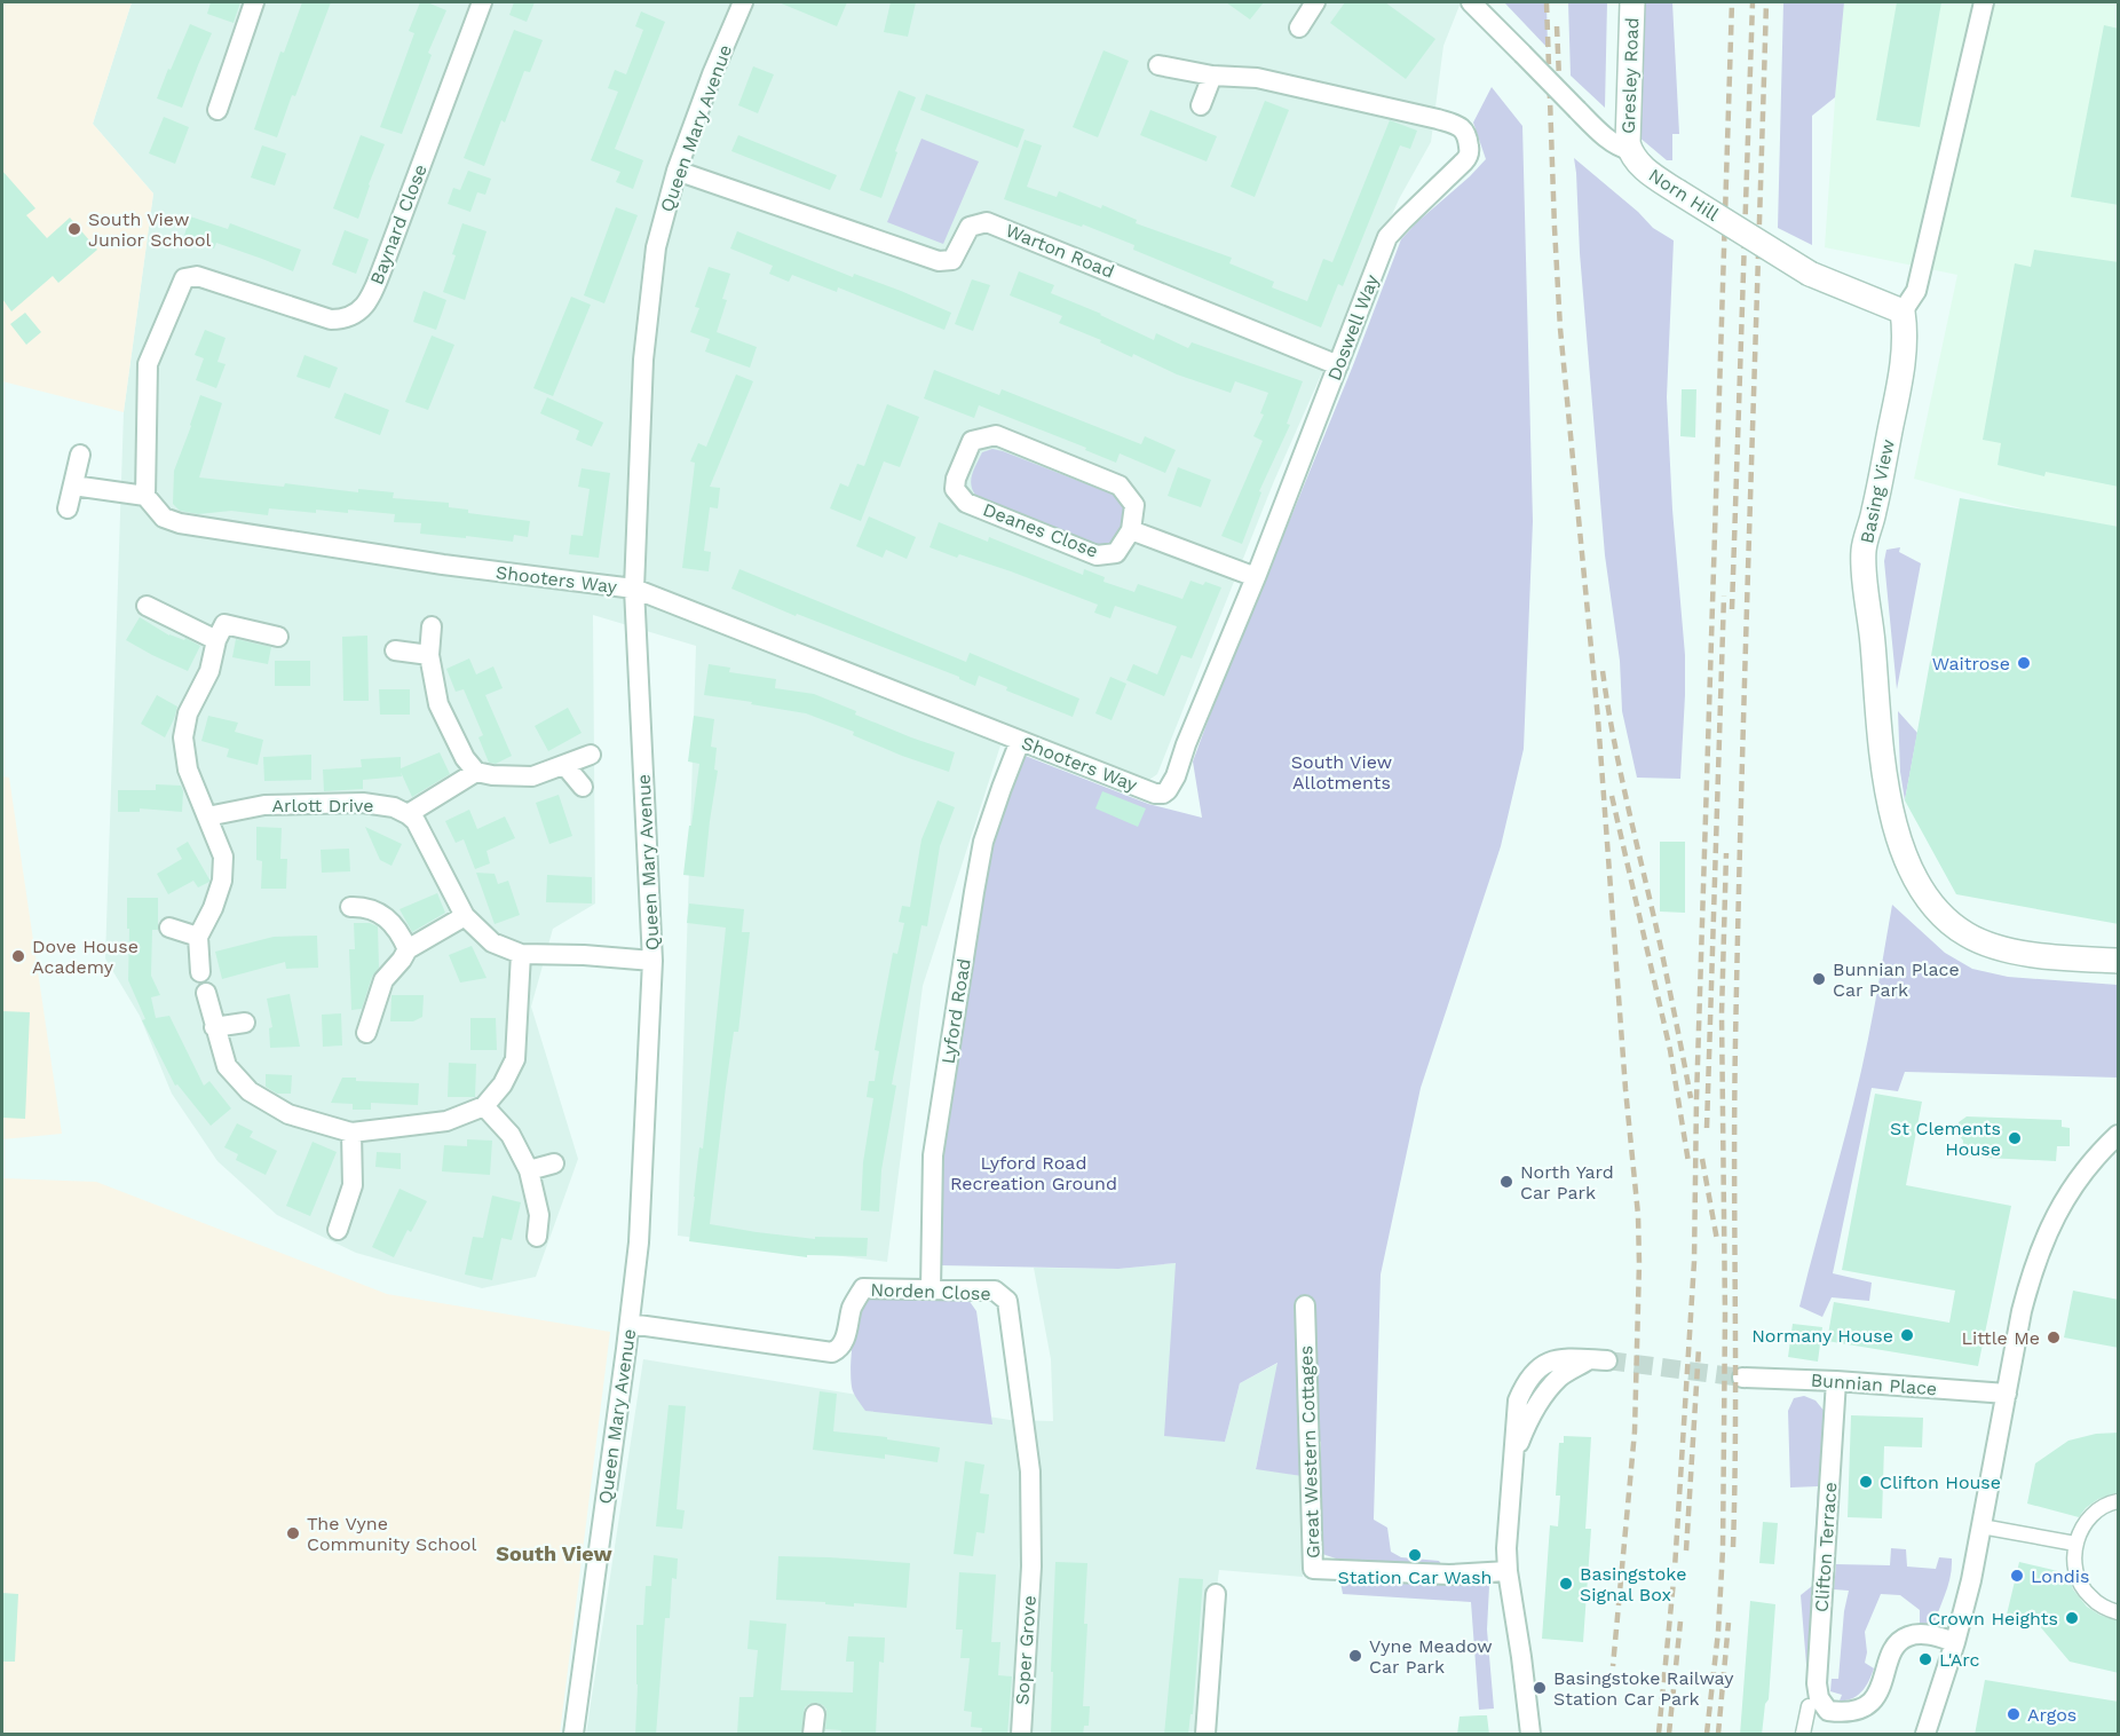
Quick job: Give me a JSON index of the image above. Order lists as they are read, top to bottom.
{
  "streets": {
    "street": [
      "Gresley Road",
      "Queen Mary Avenue",
      "Norn Hill",
      "Baynard Close",
      "Warton Road",
      "Doswell Way",
      "Basing View",
      "Deanes Close",
      "Shooters Way",
      "Arlott Drive",
      "Lyford Road",
      "Norden Close",
      "Bunnian Place",
      "Great Western Cottages",
      "Clifton Terrace",
      "Soper Grove"
    ]
  },
  "crossings": [
    ["Gresley Road", "Norn Hill"],
    ["Queen Mary Avenue", "Warton Road"],
    ["Queen Mary Avenue", "Shooters Way"],
    ["Queen Mary Avenue", "Norden Close"],
    ["Norn Hill", "Basing View"],
    ["Baynard Close", "Shooters Way"],
    ["Warton Road", "Doswell Way"],
    ["Doswell Way", "Shooters Way"],
    ["Shooters Way", "Lyford Road"],
    ["Lyford Road", "Norden Close"],
    ["Norden Close", "Soper Grove"],
    ["Bunnian Place", "Clifton Terrace"]
  ],
  "districts": ["South View"],
  "parks": ["South View Allotments", "Lyford Road Recreation Ground"],
  "places": [
    "South View Junior School",
    "Waitrose",
    "Dove House Academy",
    "Bunnian Place Car Park",
    "St Clements House",
    "North Yard Car Park",
    "Normany House",
    "Little Me",
    "Clifton House",
    "The Vyne Community School",
    "Station Car Wash",
    "Londis",
    "Basingstoke Signal Box",
    "Crown Heights",
    "Vyne Meadow Car Park",
    "L'Arc",
    "Basingstoke Railway Station Car Park",
    "Argos"
  ]
}
